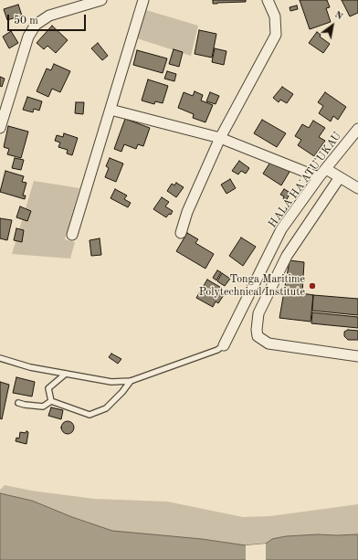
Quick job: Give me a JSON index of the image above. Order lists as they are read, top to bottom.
{
  "streets": {
    "street": ["HALA HA'ATU'UKAU"]
  },
  "places": ["Tonga Maritime Polytechnical Institute"],
  "scale_bar": "50 m",
  "north": "top right"
}
